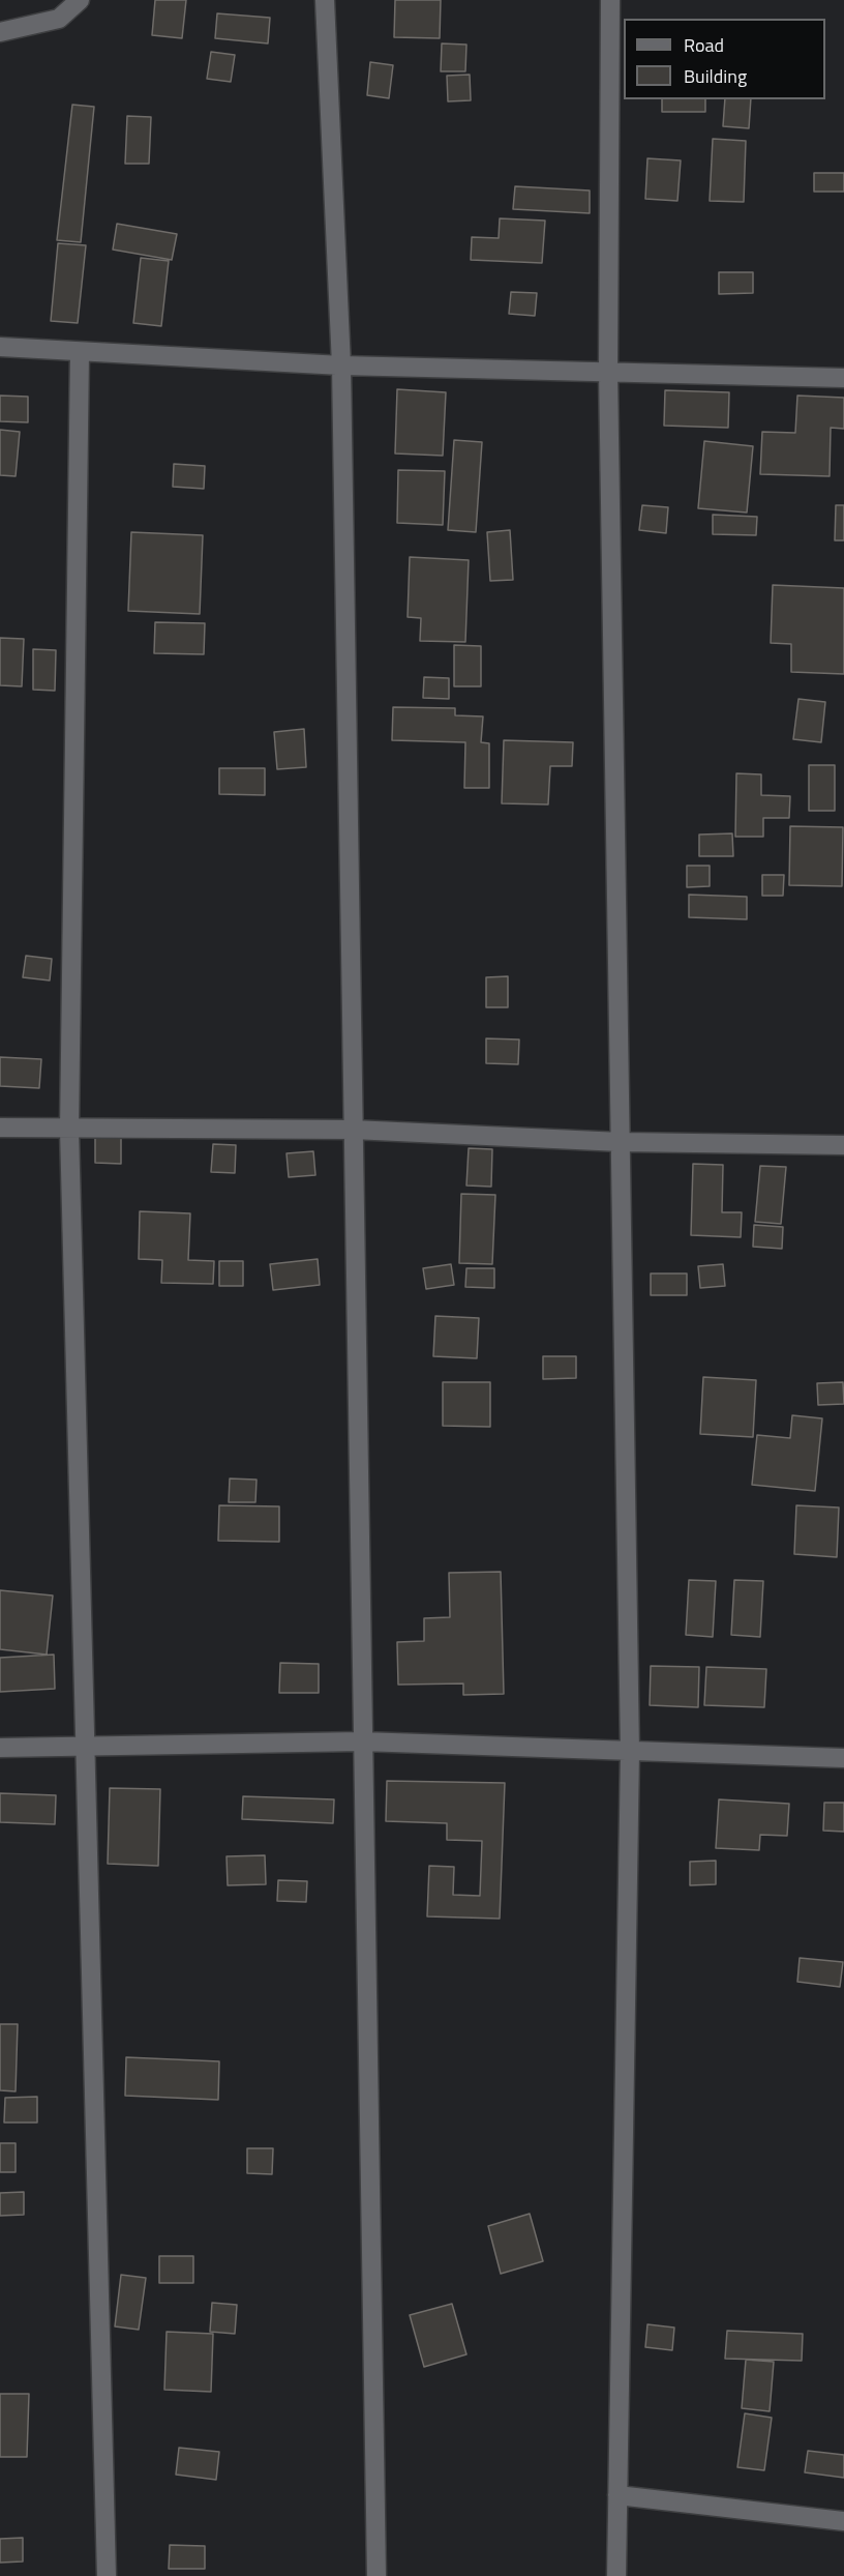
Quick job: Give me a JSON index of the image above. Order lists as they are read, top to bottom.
{
  "legend": ["Road", "Building"]
}
